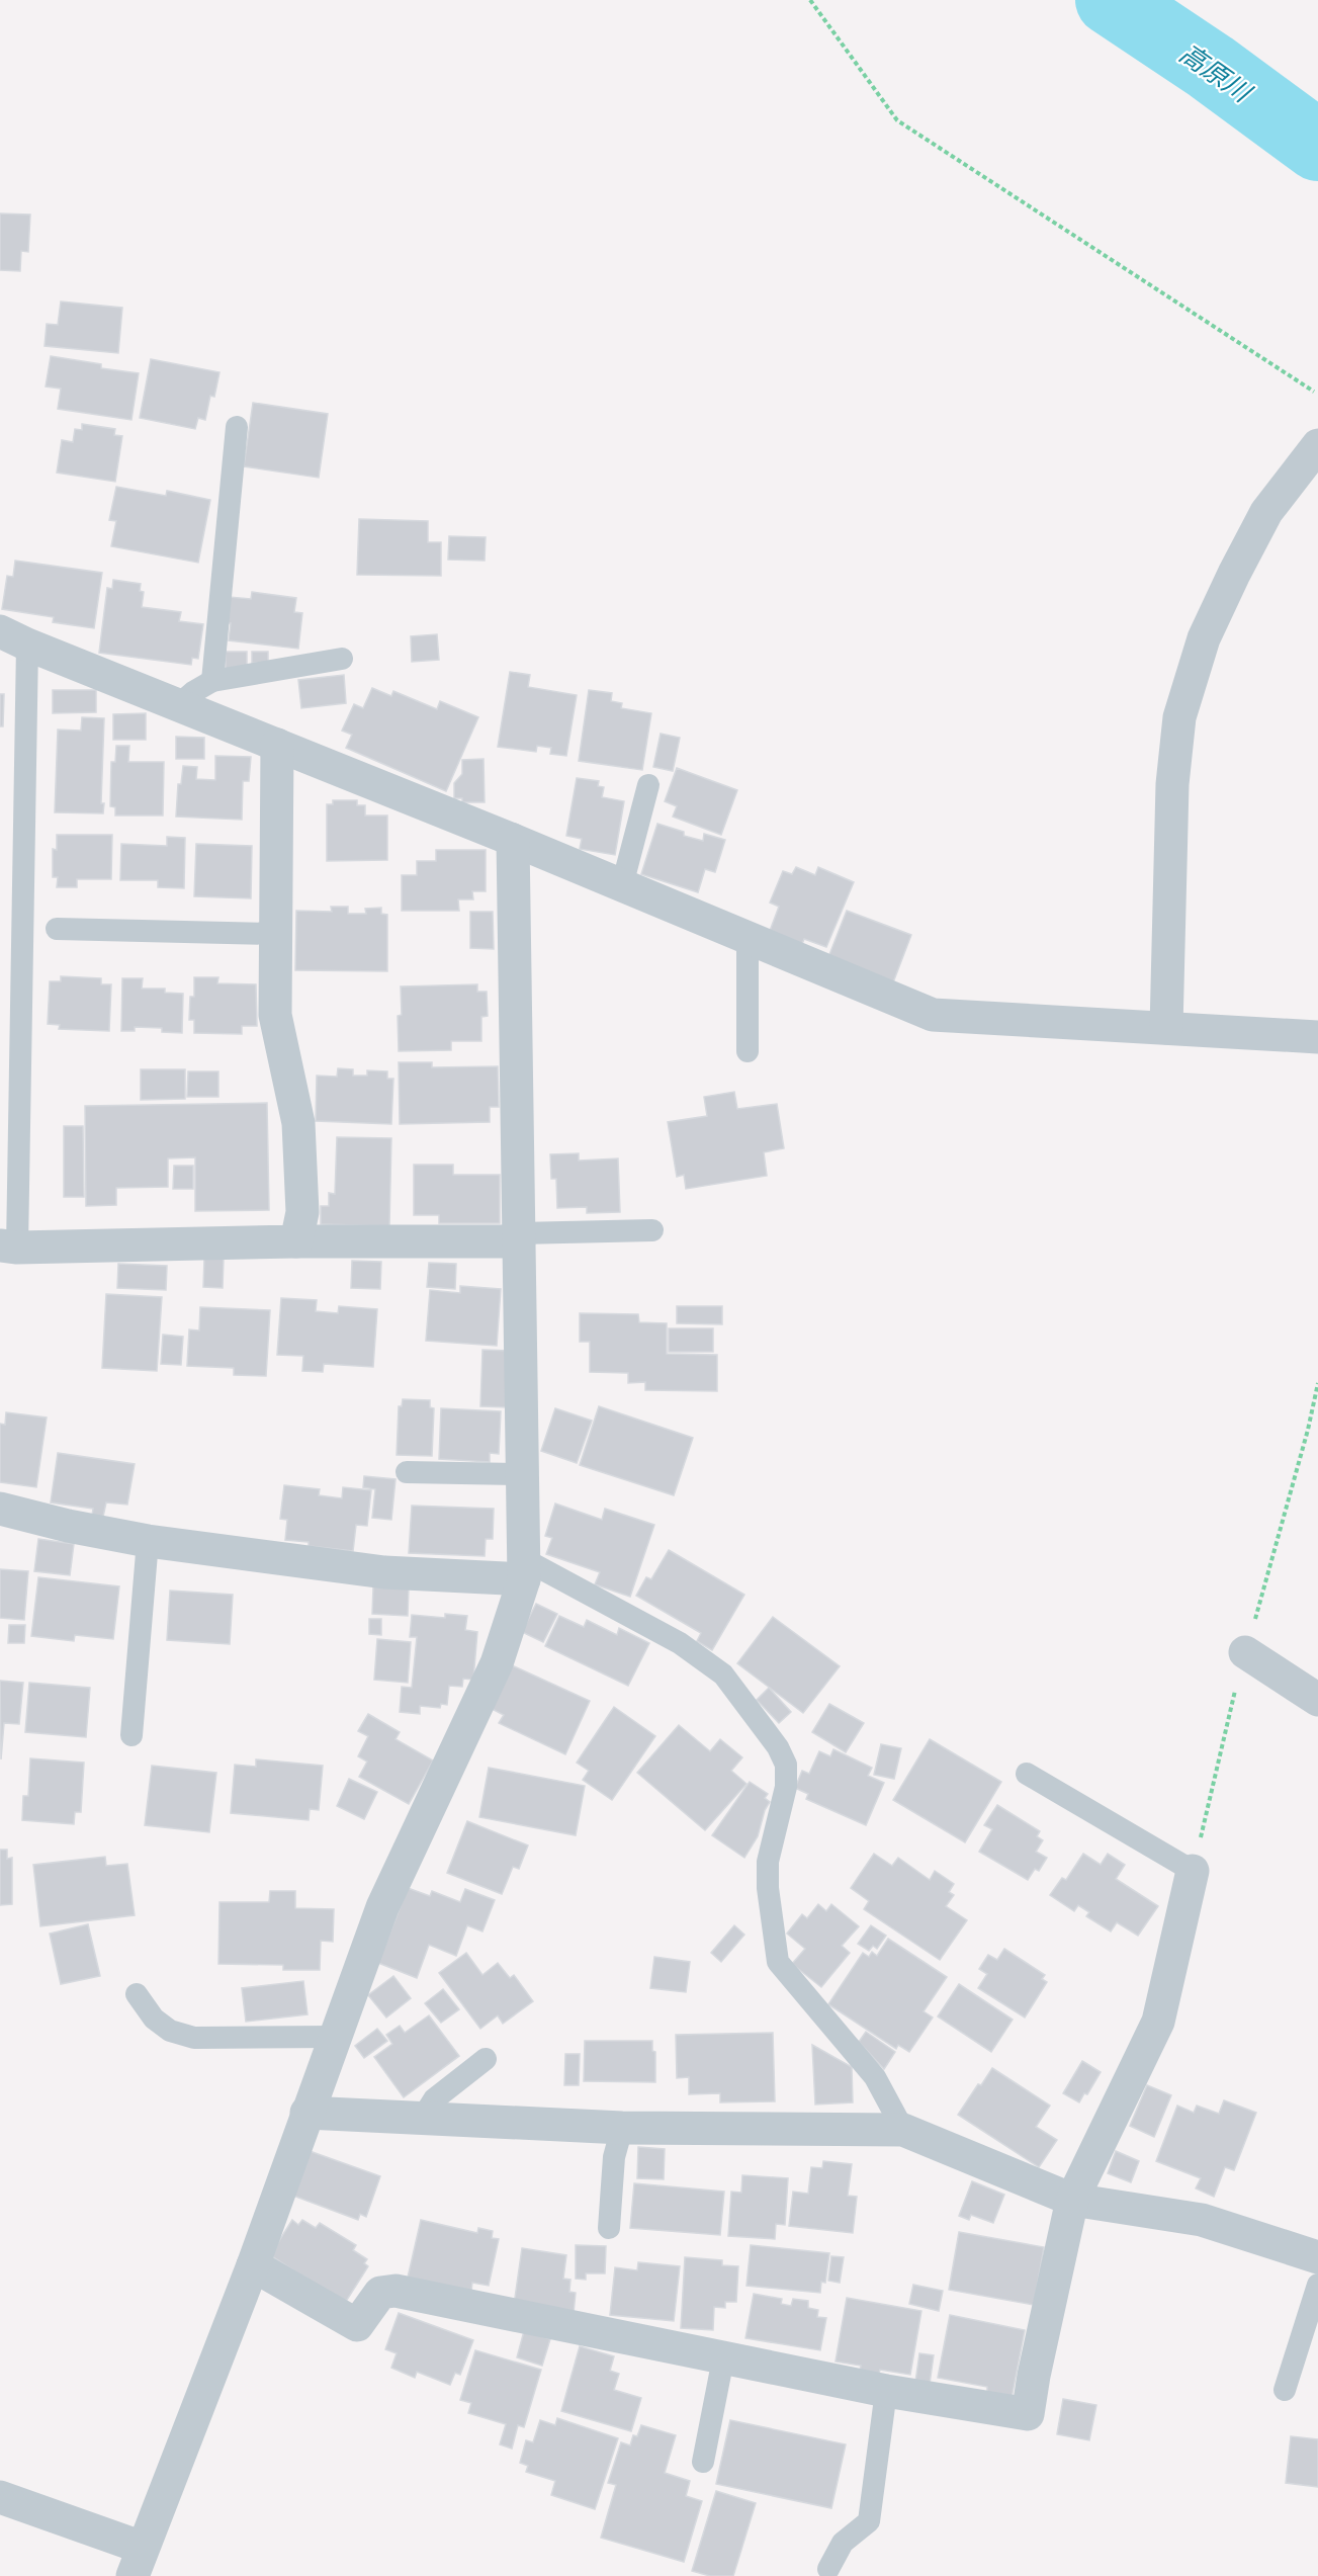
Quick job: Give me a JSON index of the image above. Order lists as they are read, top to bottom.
{
  "water": ["高原川"]
}
